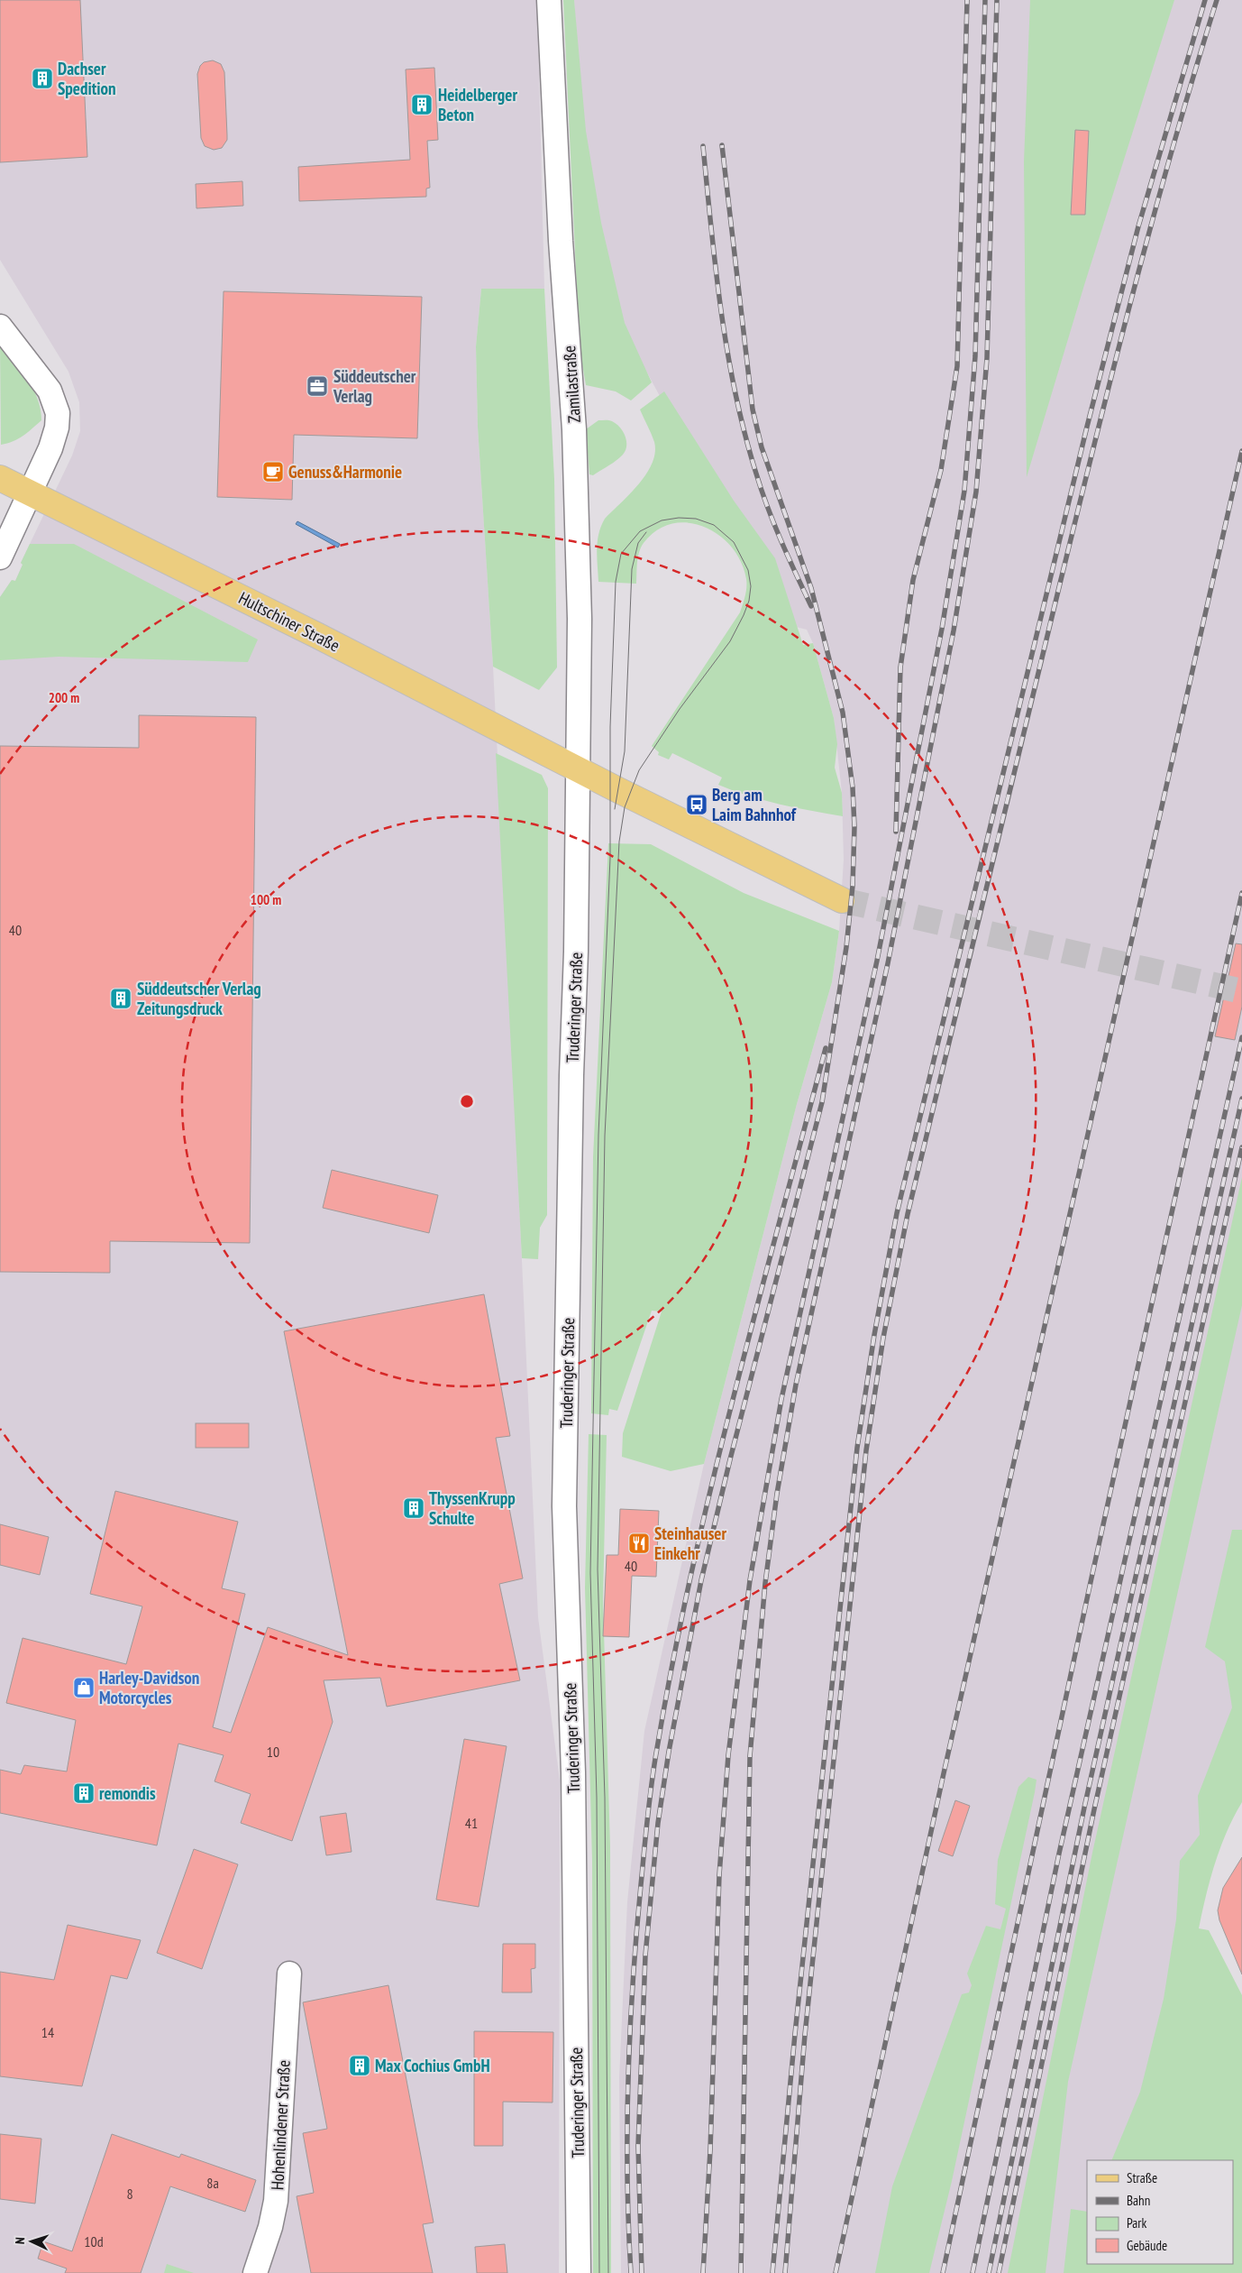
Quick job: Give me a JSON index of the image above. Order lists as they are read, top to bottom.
{
  "streets": {
    "main road": ["Hultschiner Straße"],
    "street": ["Zamilastraße", "Truderinger Straße", "Hohenlindener Straße"]
  },
  "crossings": [
    ["Zamilastraße", "Hultschiner Straße"],
    ["Zamilastraße", "Truderinger Straße"],
    ["Hultschiner Straße", "Truderinger Straße"]
  ],
  "places": {
    "building": [
      "Dachser Spedition",
      "Heidelberger Beton",
      "Süddeutscher Verlag Zeitungsdruck",
      "ThyssenKrupp Schulte",
      "remondis",
      "Max Cochius GmbH"
    ],
    "office": ["Süddeutscher Verlag"],
    "cafe": ["Genuss&Harmonie"],
    "bus stop": ["Berg am Laim Bahnhof"],
    "restaurant": ["Steinhauser Einkehr"],
    "shop": ["Harley-Davidson Motorcycles"]
  },
  "house_numbers": [
    "40",
    "40",
    "10",
    "41",
    "14",
    "8a",
    "8",
    "10d"
  ],
  "legend": [
    "Straße",
    "Bahn",
    "Park",
    "Gebäude"
  ],
  "north": "left",
  "rings": ["200 m", "100 m"]
}
